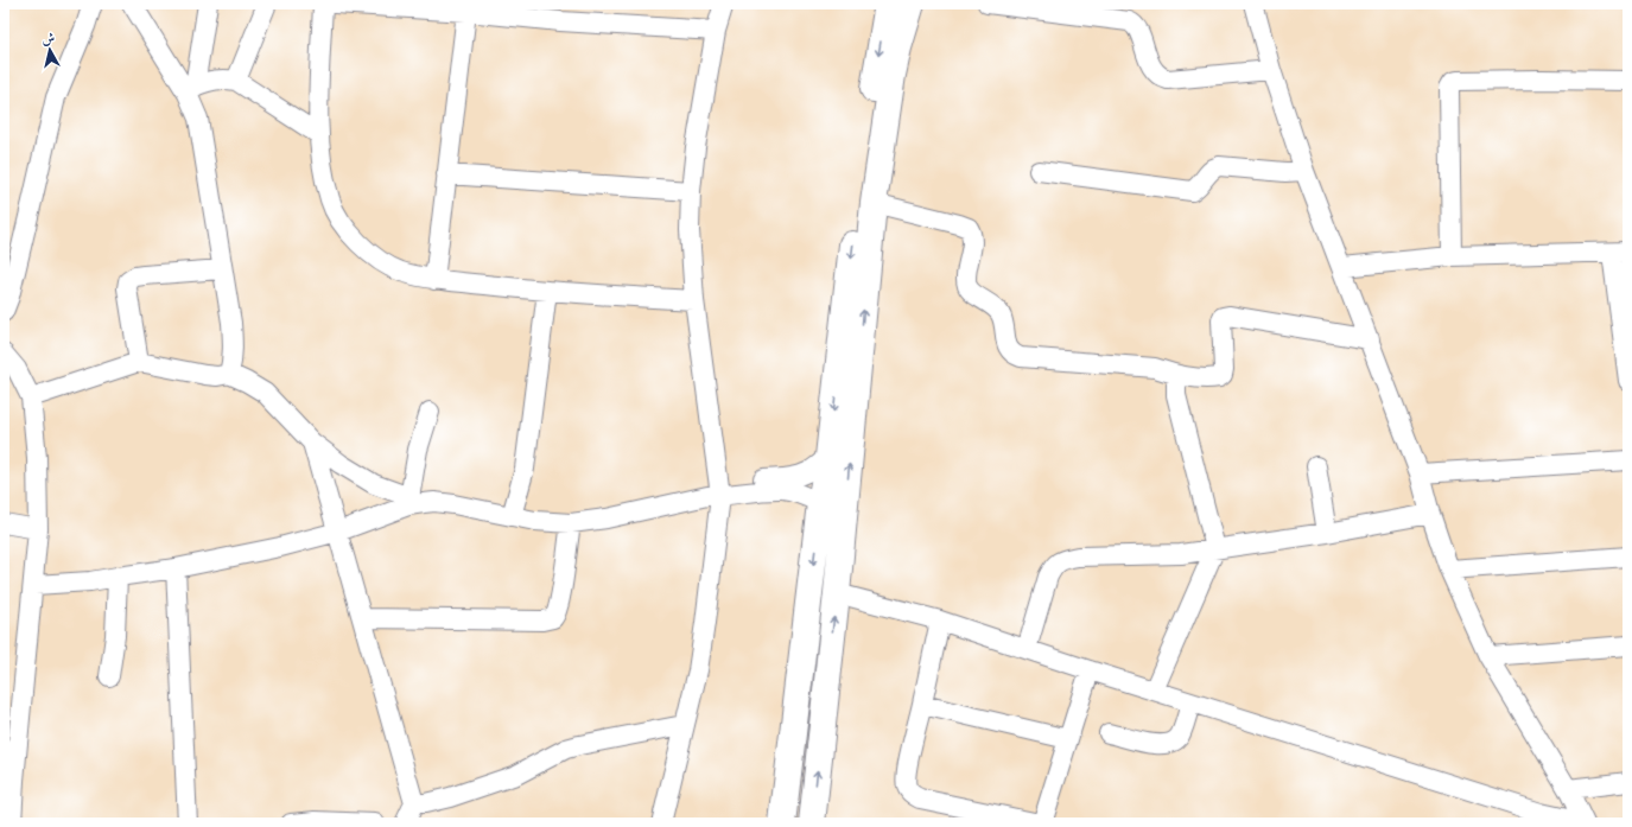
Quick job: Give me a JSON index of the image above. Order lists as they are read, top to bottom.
{
  "north": "top"
}
